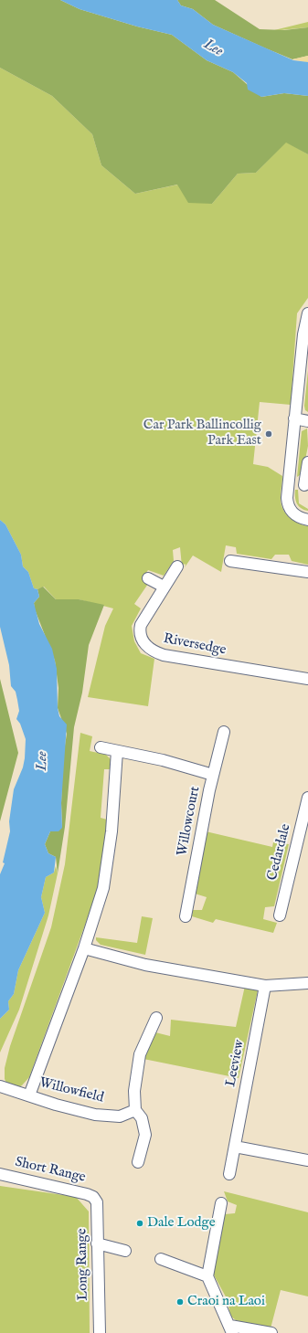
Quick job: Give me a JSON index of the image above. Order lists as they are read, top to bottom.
{
  "streets": {
    "street": [
      "Riversedge",
      "Willowcourt",
      "Cedardale",
      "Leeview",
      "Willowfield",
      "Short Range",
      "Long Range"
    ]
  },
  "crossings": [
    ["Short Range", "Long Range"]
  ],
  "water": ["Lee"],
  "places": ["Car Park Ballincollig Park East", "Dale Lodge", "Craoi na Laoi"]
}
